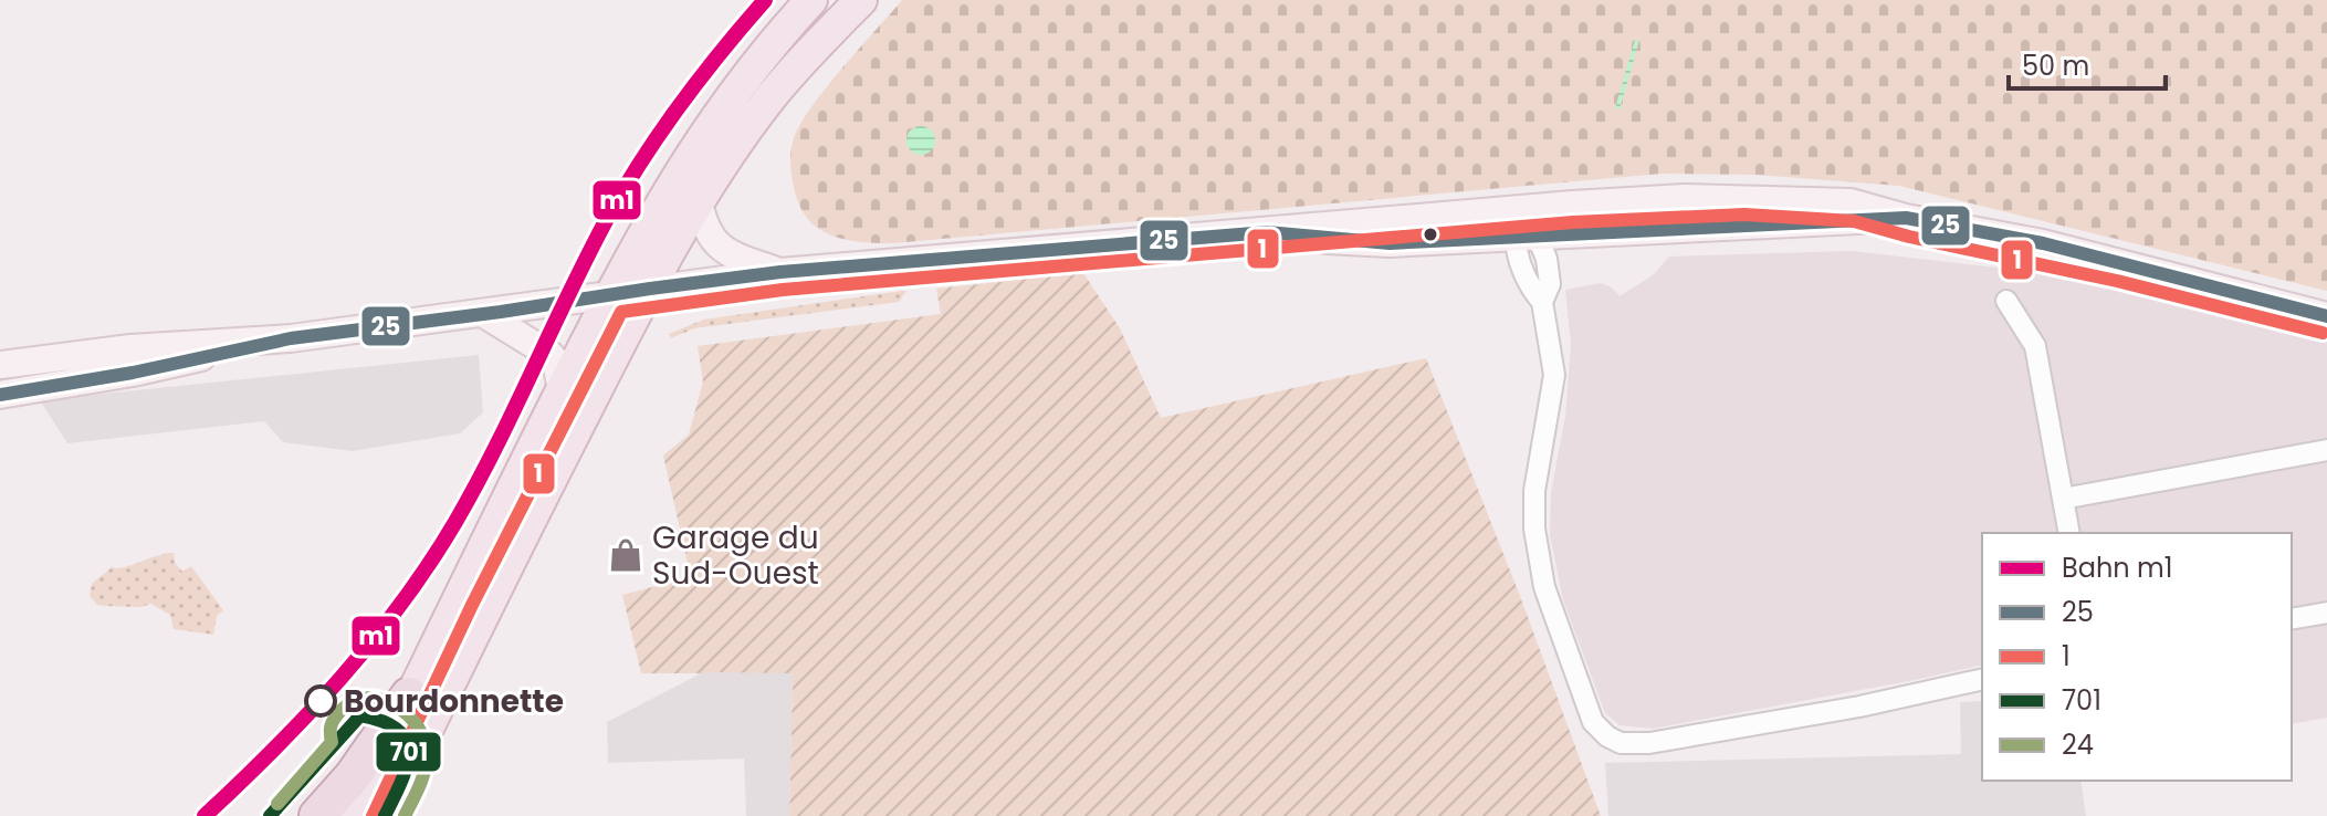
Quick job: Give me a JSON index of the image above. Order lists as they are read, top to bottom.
{
  "places": {
    "shop": ["Garage du Sud-Ouest"],
    "other": ["Bourdonnette"]
  },
  "lines": [
    "rail line m1",
    "transit line 1",
    "transit line 25",
    "transit line 24",
    "transit line 701"
  ],
  "legend": [
    "Bahn m1",
    "25",
    "1",
    "701",
    "24"
  ],
  "scale_bar": "50 m"
}
